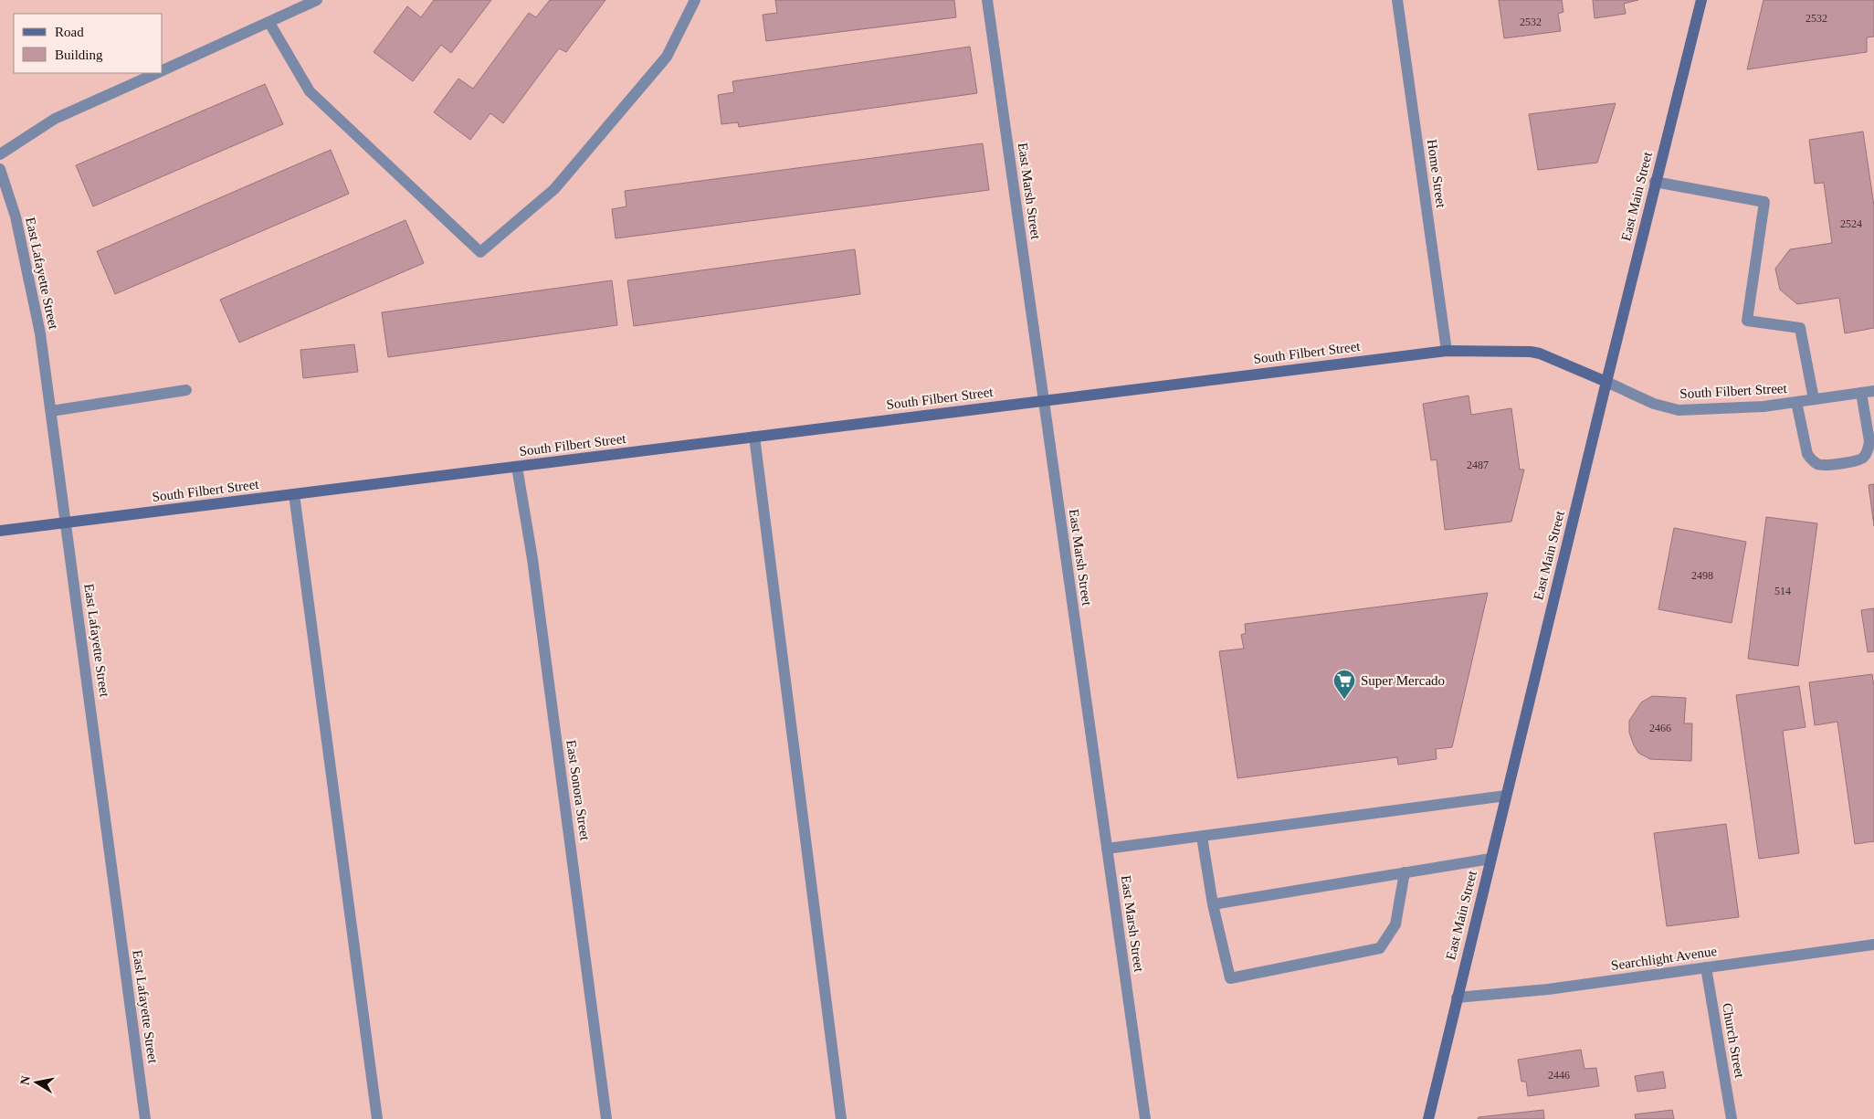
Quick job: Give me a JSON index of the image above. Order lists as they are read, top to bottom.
{
  "streets": {
    "street": [
      "Home Street",
      "East Marsh Street",
      "East Main Street",
      "East Lafayette Street",
      "South Filbert Street",
      "East Sonora Street",
      "Searchlight Avenue",
      "Church Street"
    ]
  },
  "crossings": [
    ["Home Street", "South Filbert Street"],
    ["East Marsh Street", "South Filbert Street"],
    ["East Main Street", "South Filbert Street"],
    ["East Main Street", "Searchlight Avenue"],
    ["East Lafayette Street", "South Filbert Street"],
    ["South Filbert Street", "East Sonora Street"],
    ["Searchlight Avenue", "Church Street"]
  ],
  "places": {
    "supermarket": ["Super Mercado"]
  },
  "house_numbers": [
    "2532",
    "2532",
    "2524",
    "2487",
    "2498",
    "514",
    "2466",
    "2446"
  ],
  "legend": ["Road", "Building"],
  "north": "left"
}
